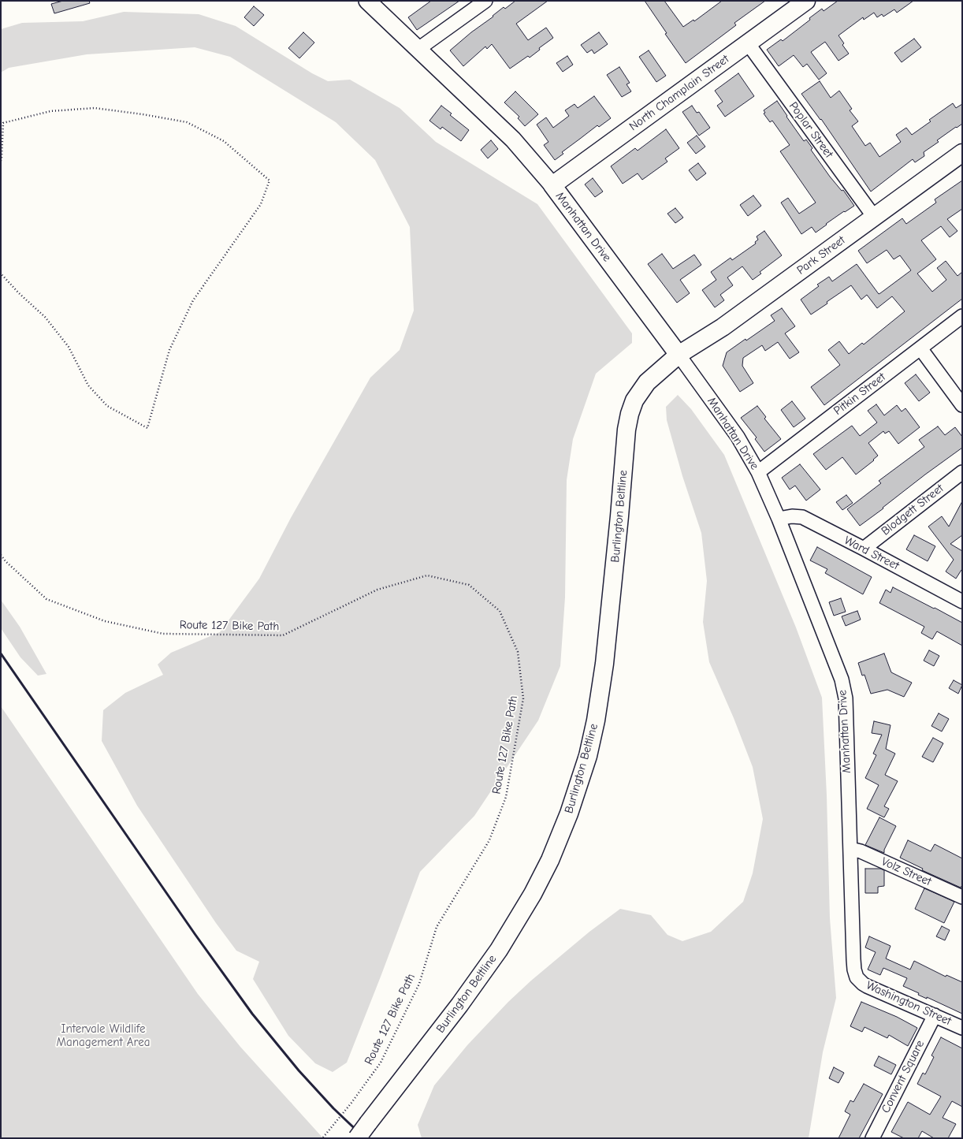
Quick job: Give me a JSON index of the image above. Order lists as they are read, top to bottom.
{
  "streets": {
    "main road": [
      "North Champlain Street",
      "Manhattan Drive",
      "Park Street",
      "Burlington Beltline"
    ],
    "street": [
      "Poplar Street",
      "Pitkin Street",
      "Blodgett Street",
      "Ward Street",
      "Volz Street",
      "Washington Street",
      "Convent Square"
    ],
    "path": ["Route 127 Bike Path"]
  },
  "crossings": [
    ["North Champlain Street", "Poplar Street"],
    ["North Champlain Street", "Manhattan Drive"],
    ["Poplar Street", "Park Street"],
    ["Manhattan Drive", "Park Street"],
    ["Manhattan Drive", "Pitkin Street"],
    ["Manhattan Drive", "Burlington Beltline"],
    ["Manhattan Drive", "Ward Street"],
    ["Manhattan Drive", "Volz Street"],
    ["Manhattan Drive", "Washington Street"],
    ["Park Street", "Burlington Beltline"],
    ["Blodgett Street", "Ward Street"],
    ["Washington Street", "Convent Square"]
  ],
  "parks": ["Intervale Wildlife Management Area"]
}
